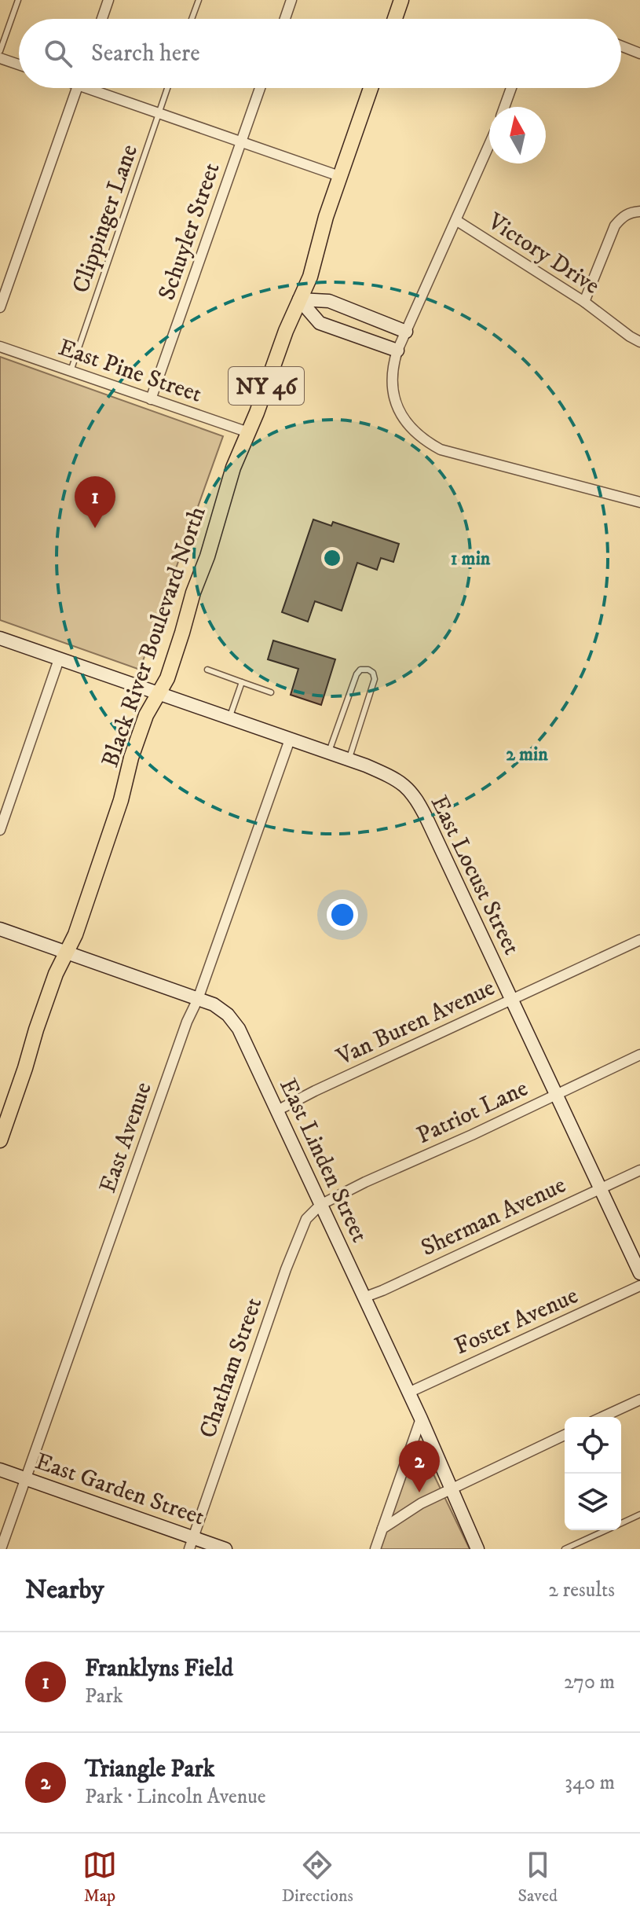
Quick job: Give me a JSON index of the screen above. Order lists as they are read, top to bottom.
{
  "streets": {
    "main road": ["NY 46", "Black River Boulevard North"],
    "street": [
      "Schuyler Street",
      "Victory Drive",
      "East Pine Street",
      "East Locust Street",
      "Van Buren Avenue",
      "Patriot Lane",
      "East Avenue",
      "East Linden Street",
      "Sherman Avenue",
      "Foster Avenue",
      "Chatham Street",
      "East Garden Street"
    ],
    "lane": ["Clippinger Lane"]
  },
  "crossings": [
    ["Clippinger Lane", "East Pine Street"],
    ["Schuyler Street", "East Pine Street"],
    ["East Pine Street", "Black River Boulevard North"],
    ["Black River Boulevard North", "East Locust Street"],
    ["Black River Boulevard North", "East Linden Street"],
    ["East Locust Street", "Van Buren Avenue"],
    ["East Locust Street", "Patriot Lane"],
    ["East Locust Street", "East Avenue"],
    ["East Locust Street", "Sherman Avenue"],
    ["Van Buren Avenue", "East Linden Street"],
    ["Patriot Lane", "East Linden Street"],
    ["Patriot Lane", "Chatham Street"],
    ["East Avenue", "East Linden Street"],
    ["East Avenue", "East Garden Street"],
    ["East Linden Street", "Sherman Avenue"],
    ["East Linden Street", "Foster Avenue"],
    ["East Linden Street", "Chatham Street"],
    ["Chatham Street", "East Garden Street"]
  ],
  "north": "top",
  "page": {
    "search": "Search here",
    "pins": ["1", "2"],
    "heading": ["Nearby", "2 results"],
    "list": [
      {
        "mark": "1",
        "name": "Franklyns Field",
        "note": "Park",
        "value": "270 m"
      },
      {
        "mark": "2",
        "name": "Triangle Park",
        "note": "Park · Lincoln Avenue",
        "value": "340 m"
      }
    ],
    "nav": ["Map", "Directions", "Saved"]
  },
  "rings": ["1 min", "2 min"]
}
